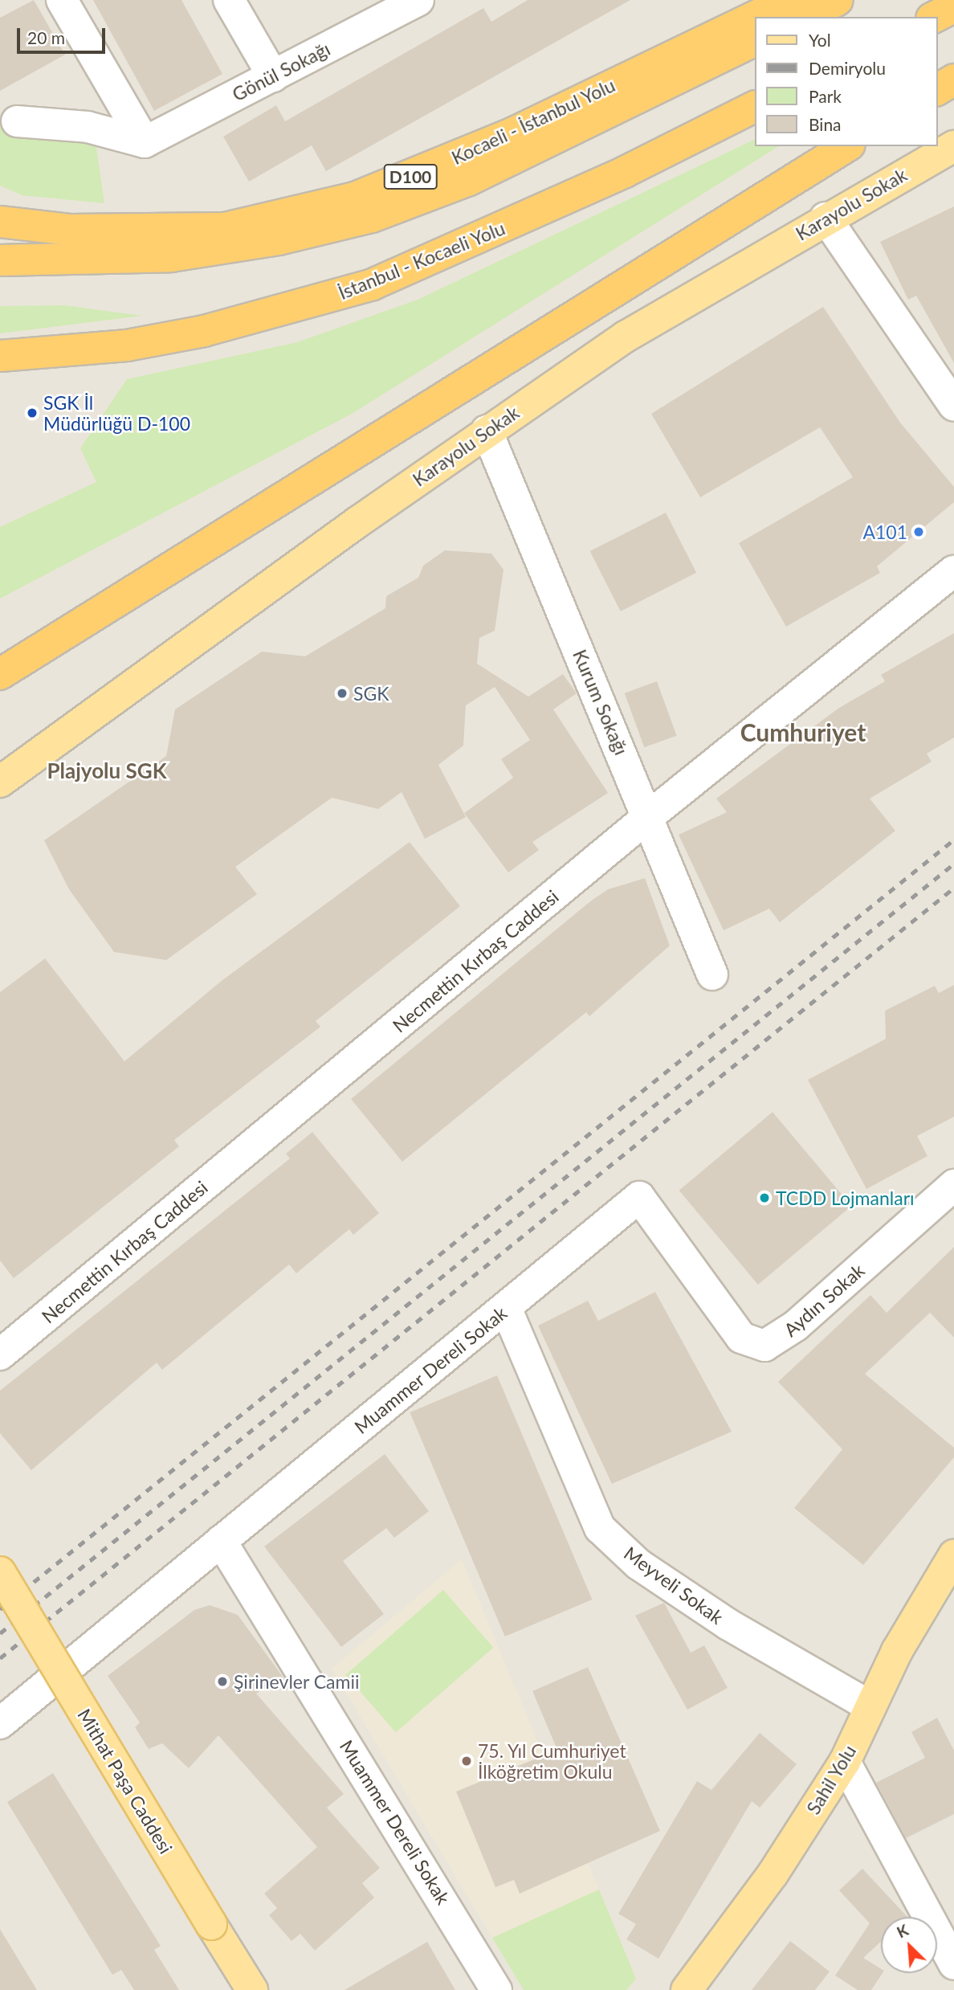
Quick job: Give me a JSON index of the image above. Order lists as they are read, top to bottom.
{
  "streets": {
    "highway": ["Kocaeli - İstanbul Yolu", "D100", "İstanbul - Kocaeli Yolu"],
    "main road": ["Karayolu Sokak", "Sahil Yolu", "Mithat Paşa Caddesi"],
    "street": [
      "Gönül Sokağı",
      "Kurum Sokağı",
      "Necmettin Kırbaş Caddesi",
      "Aydın Sokak",
      "Muammer Dereli Sokak",
      "Meyveli Sokak"
    ]
  },
  "crossings": [
    ["Karayolu Sokak", "Kurum Sokağı"],
    ["Kurum Sokağı", "Necmettin Kırbaş Caddesi"],
    ["Aydın Sokak", "Muammer Dereli Sokak"],
    ["Muammer Dereli Sokak", "Meyveli Sokak"],
    ["Meyveli Sokak", "Sahil Yolu"]
  ],
  "districts": ["Cumhuriyet", "Plajyolu SGK"],
  "places": [
    "SGK İl Müdürlüğü D-100",
    "A101",
    "SGK",
    "TCDD Lojmanları",
    "Şirinevler Camii",
    "75. Yıl Cumhuriyet İlköğretim Okulu"
  ],
  "legend": [
    "Yol",
    "Demiryolu",
    "Park",
    "Bina"
  ],
  "scale_bar": "20 m",
  "north": "top left"
}
